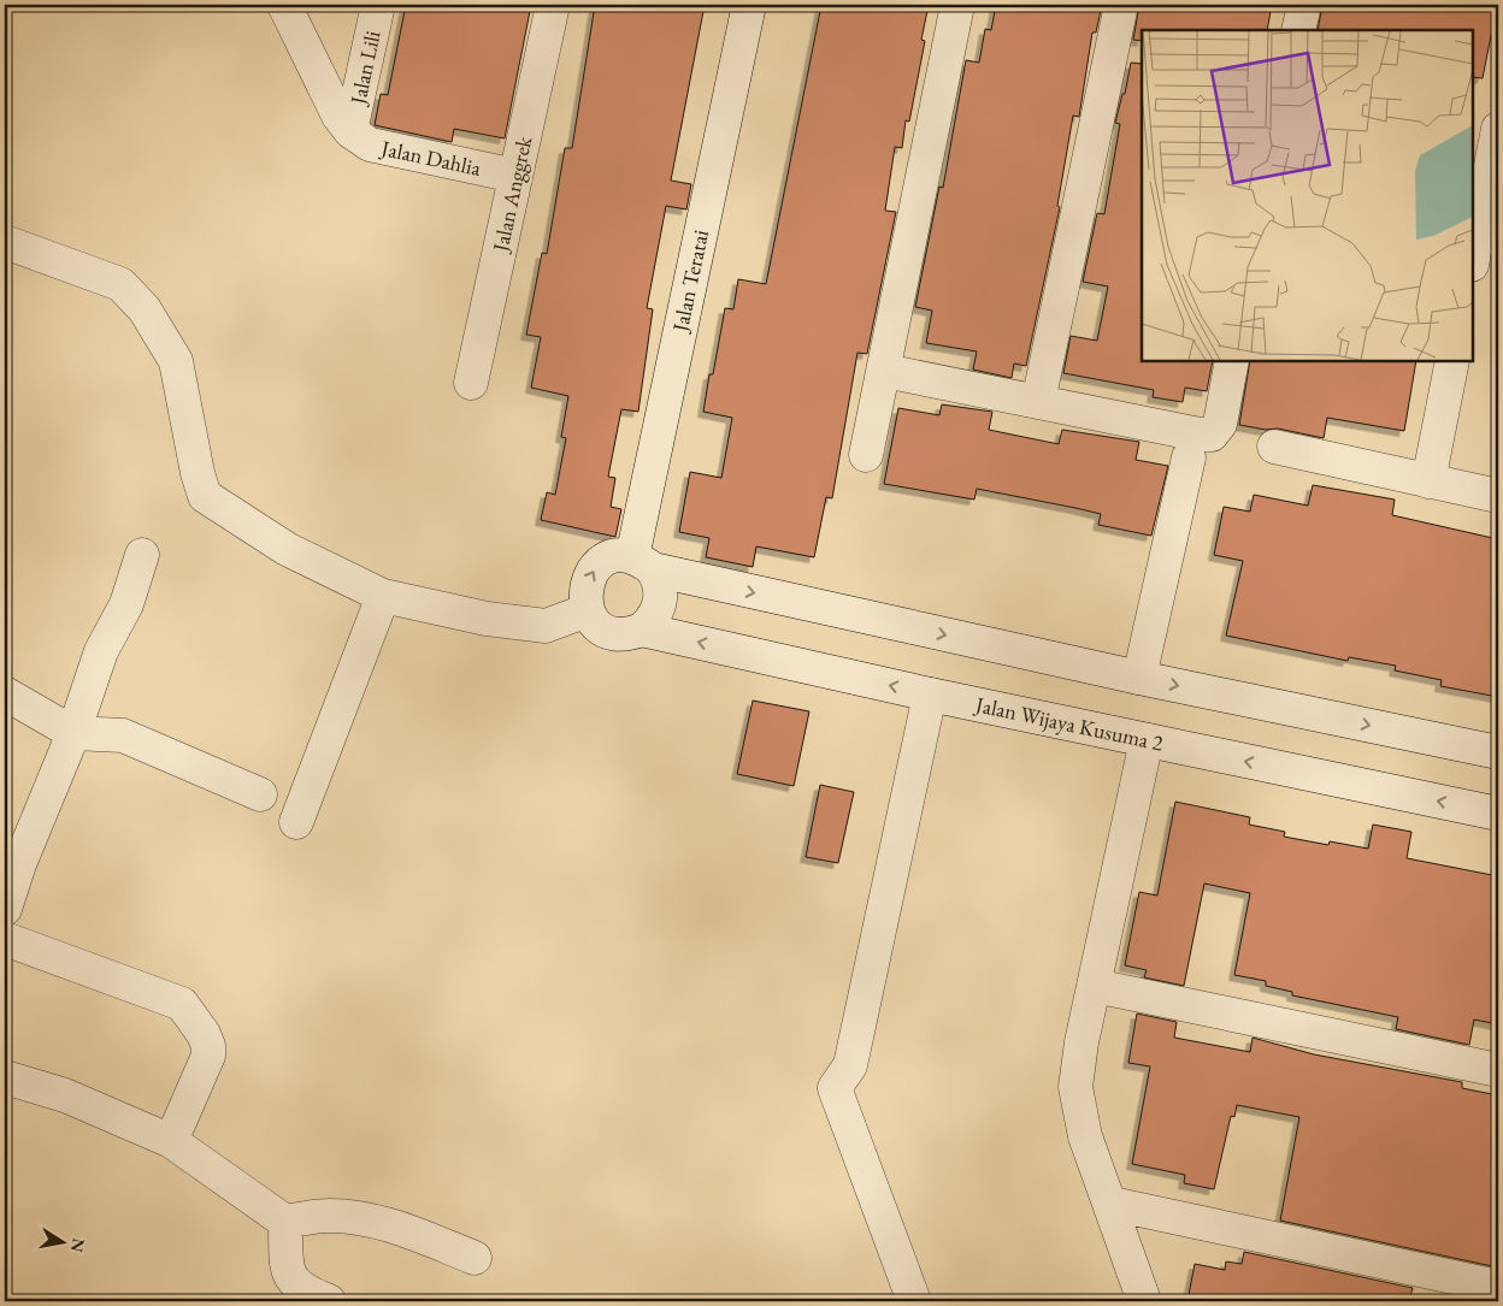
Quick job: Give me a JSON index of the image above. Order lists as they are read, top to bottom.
{
  "streets": {
    "street": [
      "Jalan Lili",
      "Jalan Dahlia",
      "Jalan Anggrek",
      "Jalan Teratai",
      "Jalan Wijaya Kusuma 2"
    ]
  },
  "crossings": [
    ["Jalan Lili", "Jalan Dahlia"],
    ["Jalan Dahlia", "Jalan Anggrek"],
    ["Jalan Teratai", "Jalan Wijaya Kusuma 2"]
  ],
  "north": "right"
}
